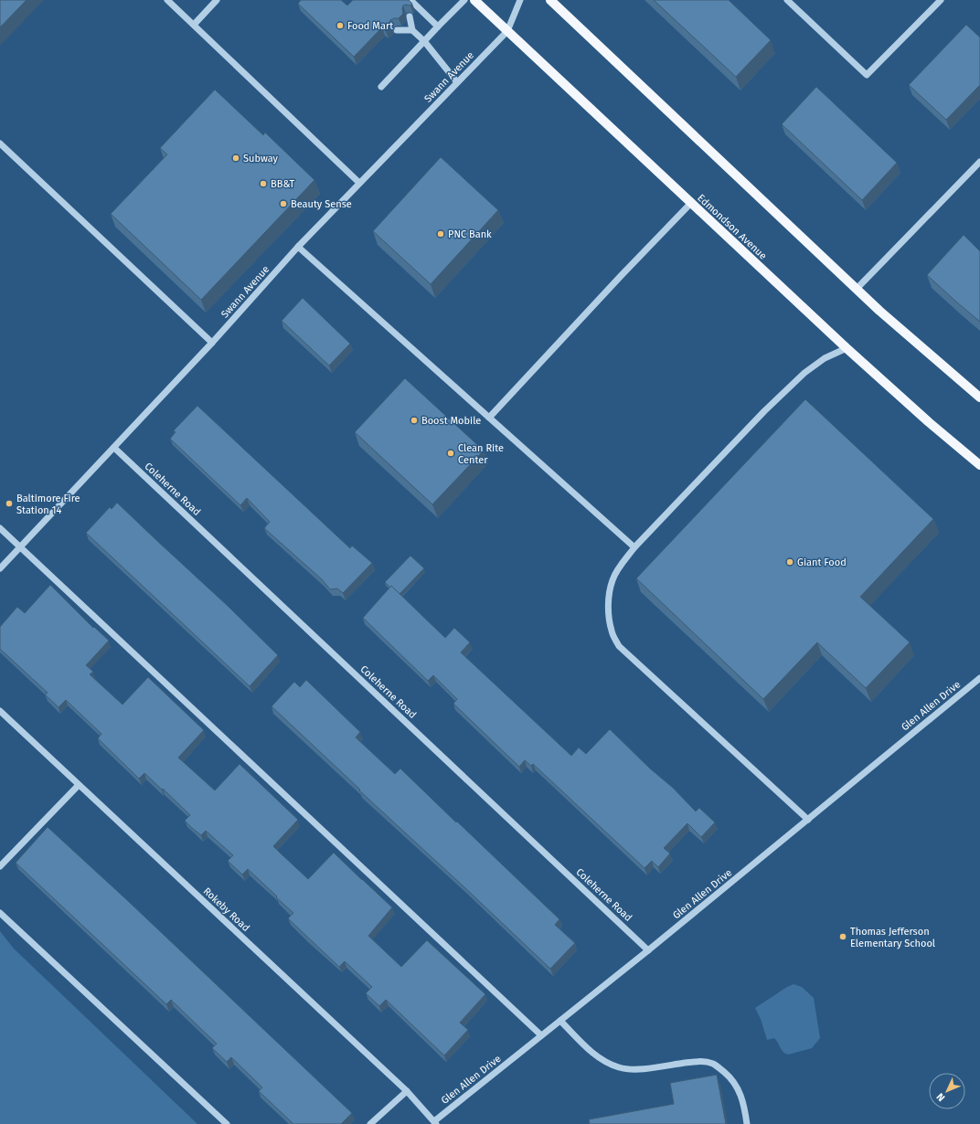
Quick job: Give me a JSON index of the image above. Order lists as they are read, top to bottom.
{
  "streets": {
    "main road": ["Edmondson Avenue"],
    "street": [
      "Swann Avenue",
      "Coleherne Road",
      "Glen Allen Drive",
      "Rokeby Road"
    ]
  },
  "crossings": [
    ["Swann Avenue", "Edmondson Avenue"],
    ["Swann Avenue", "Coleherne Road"],
    ["Coleherne Road", "Glen Allen Drive"],
    ["Glen Allen Drive", "Rokeby Road"]
  ],
  "places": [
    "Food Mart",
    "Subway",
    "BB&T",
    "Beauty Sense",
    "PNC Bank",
    "Boost Mobile",
    "Clean Rite Center",
    "Baltimore Fire Station 14",
    "Giant Food",
    "Thomas Jefferson Elementary School"
  ],
  "north": "bottom left"
}
